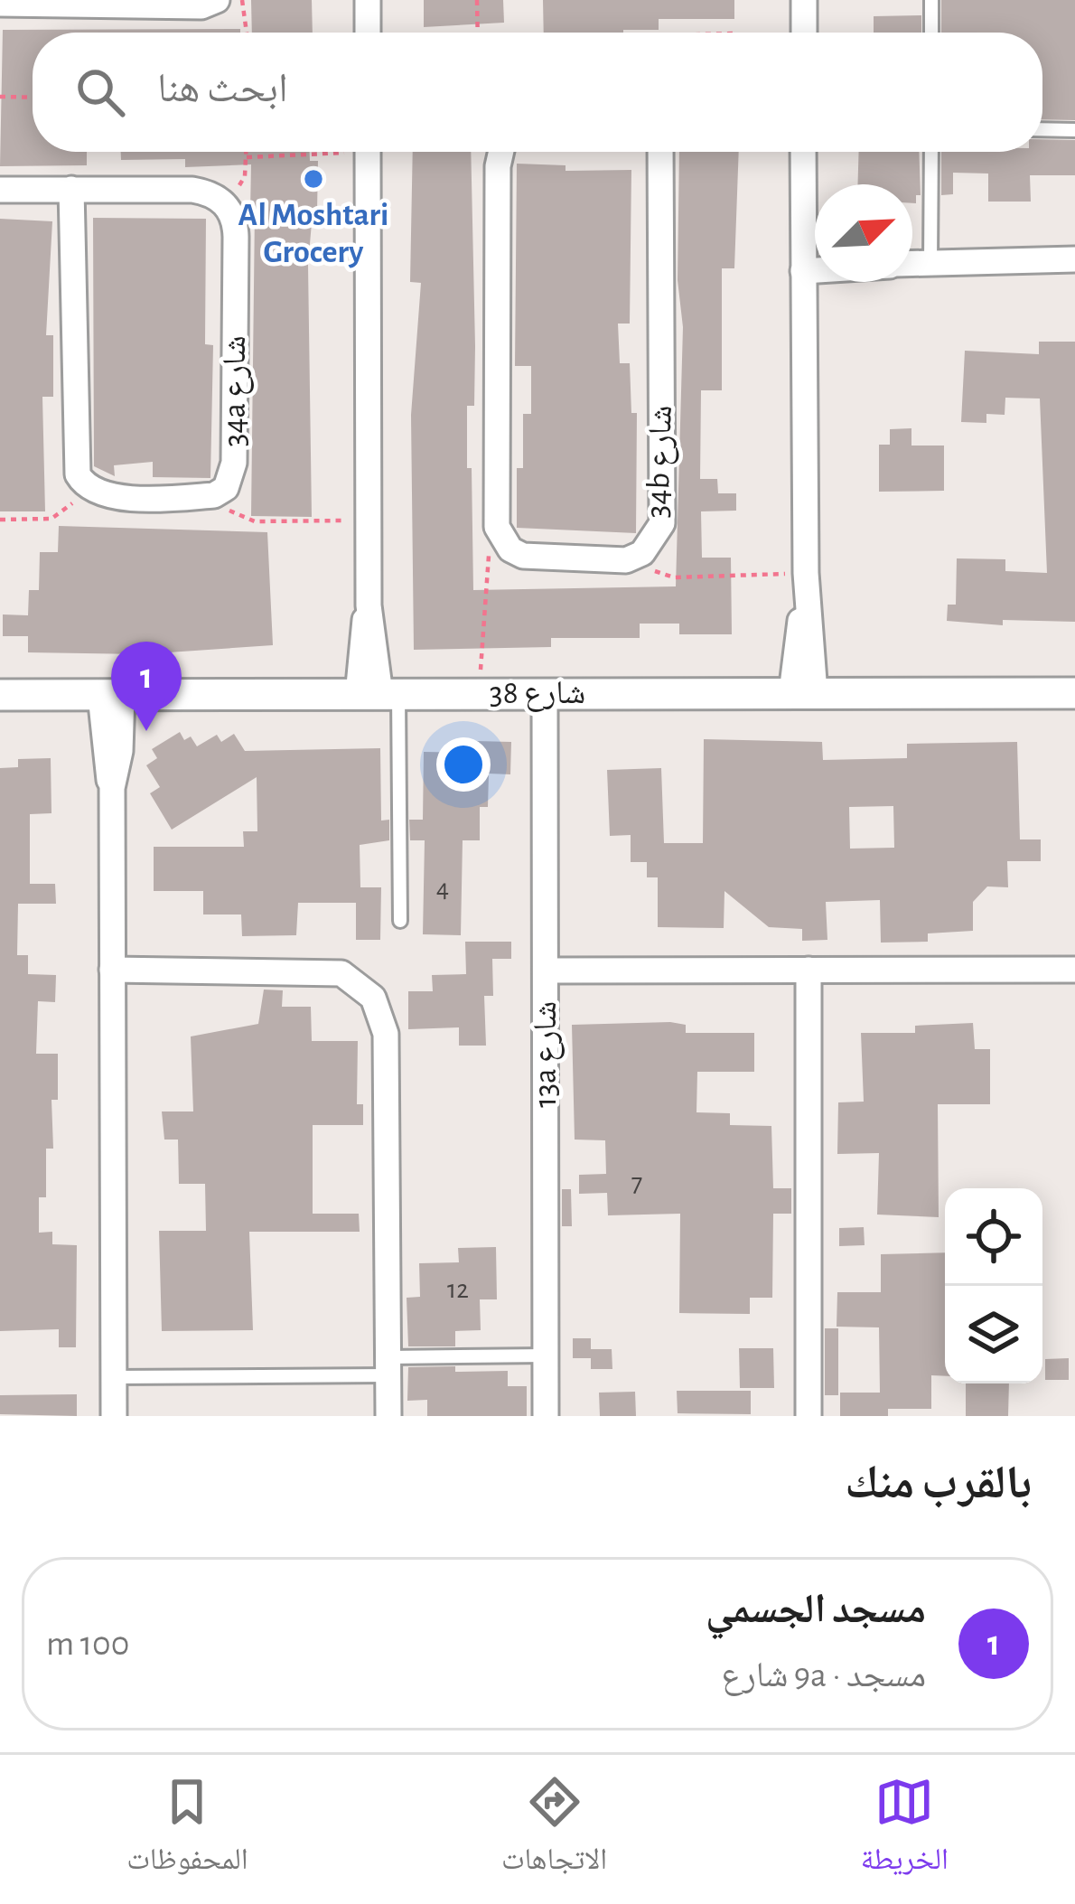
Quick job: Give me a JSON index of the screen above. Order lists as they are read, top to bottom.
{
  "streets": {
    "street": [
      "34a شارع",
      "34b شارع",
      "شارع 38",
      "13a شارع"
    ]
  },
  "crossings": [
    ["شارع 38", "13a شارع"]
  ],
  "places": ["Al Moshtari Grocery"],
  "house_numbers": ["4", "7", "12"],
  "north": "top right",
  "page": {
    "search": "ابحث هنا",
    "pins": "1",
    "heading": "بالقرب منك",
    "list": [
      {
        "mark": "1",
        "name": "مسجد الجسمي",
        "note": "مسجد · 9a شارع",
        "value": "100 m"
      }
    ],
    "nav": ["الخريطة", "الاتجاهات", "المحفوظات"]
  }
}
